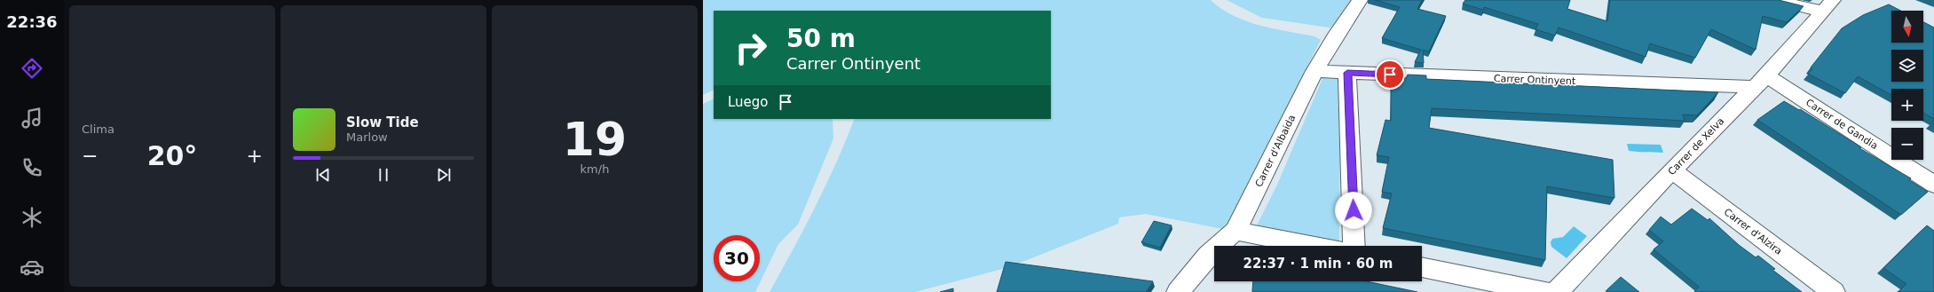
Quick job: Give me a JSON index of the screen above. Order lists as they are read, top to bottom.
{
  "streets": {
    "street": [
      "Carrer Ontinyent",
      "Carrer de Gandia",
      "Carrer de Xelva",
      "Carrer d'Albaida",
      "Carrer d'Alzira"
    ]
  },
  "crossings": [
    ["Carrer Ontinyent", "Carrer de Gandia"],
    ["Carrer Ontinyent", "Carrer de Xelva"],
    ["Carrer Ontinyent", "Carrer d'Albaida"],
    ["Carrer de Gandia", "Carrer de Xelva"],
    ["Carrer de Xelva", "Carrer d'Alzira"]
  ],
  "north": "bottom",
  "page": {
    "tabs": "22:36",
    "tile": [
      "Clima",
      ["19", "km/h"]
    ],
    "map_buttons": ["+", "−"],
    "turn": ["50 m", "Carrer Ontinyent"],
    "then": "Luego",
    "song": ["Slow Tide", "Marlow"],
    "heat": ["−", "20°", "+"],
    "limit": "30",
    "trip": "22:37 · 1 min · 60 m"
  }
}
